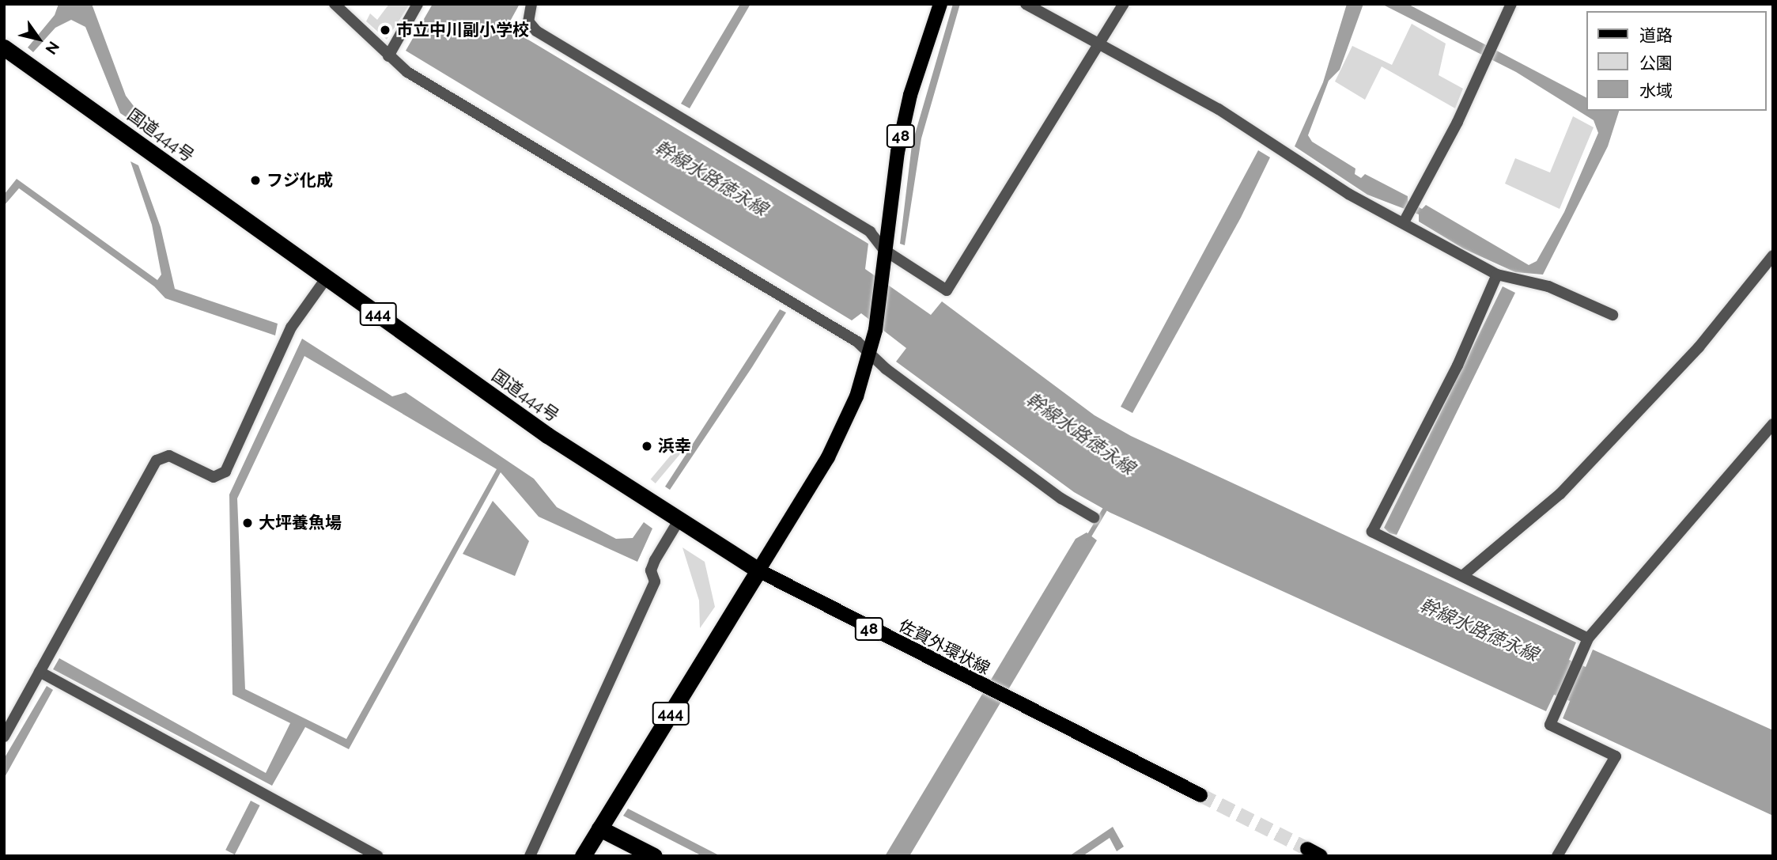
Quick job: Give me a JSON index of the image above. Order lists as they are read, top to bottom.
{
  "streets": {
    "highway": ["国道444号", "444"],
    "main road": ["48", "佐賀外環状線"]
  },
  "crossings": [
    ["国道444号", "48"],
    ["国道444号", "444"],
    ["国道444号", "佐賀外環状線"],
    ["48", "444"],
    ["48", "佐賀外環状線"],
    ["444", "佐賀外環状線"]
  ],
  "water": ["幹線水路徳永線"],
  "places": [
    "市立中川副小学校",
    "フジ化成",
    "浜幸",
    "大坪養魚場"
  ],
  "legend": ["道路", "公園", "水域"],
  "north": "bottom right"
}
